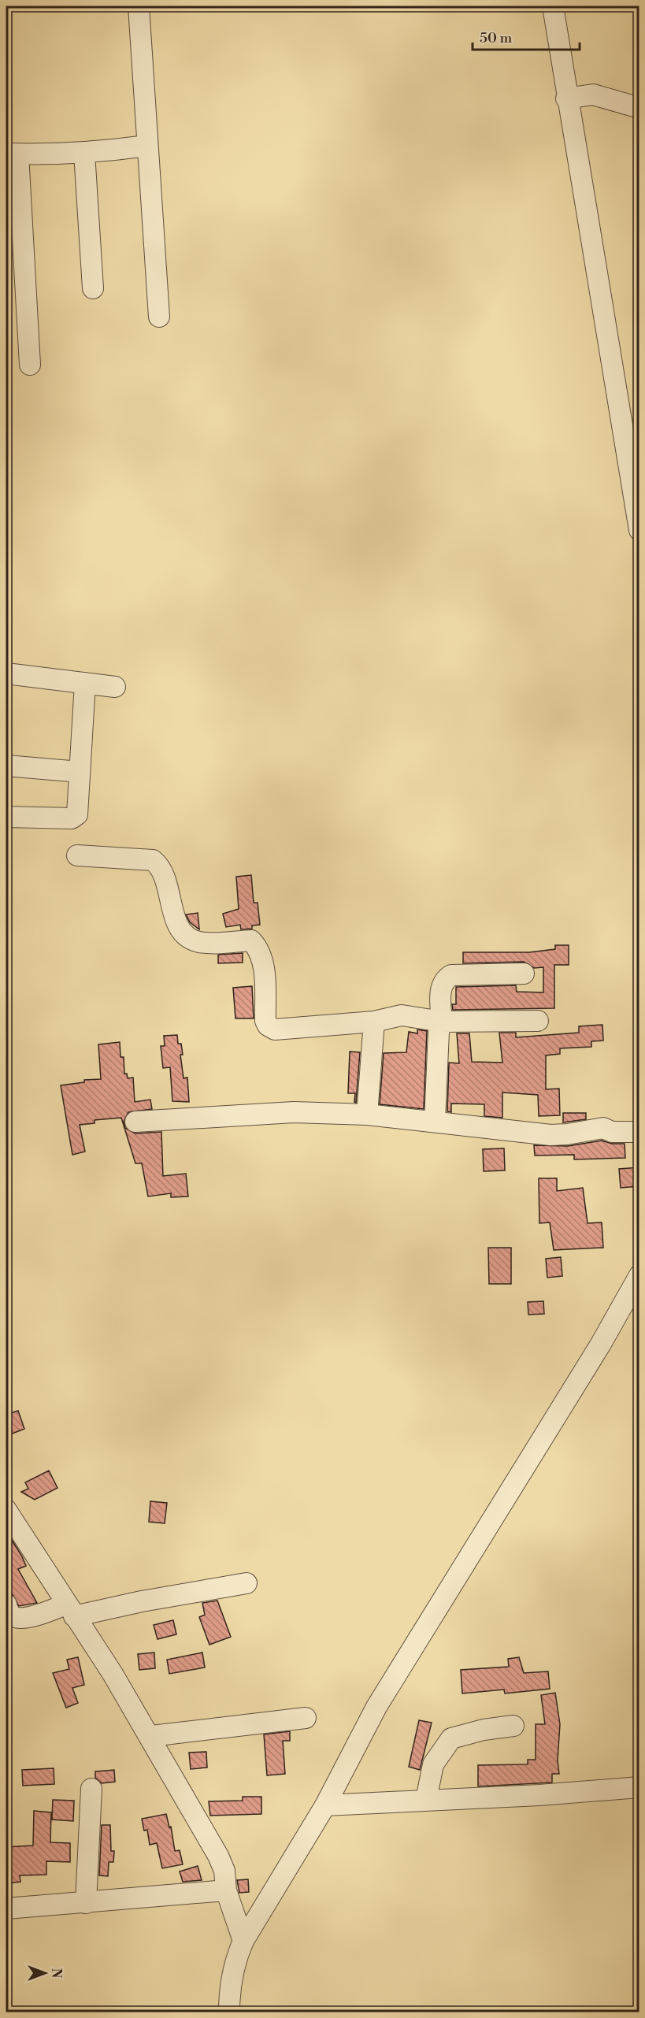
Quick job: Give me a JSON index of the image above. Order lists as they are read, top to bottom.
{
  "scale_bar": "50 m",
  "north": "right"
}
